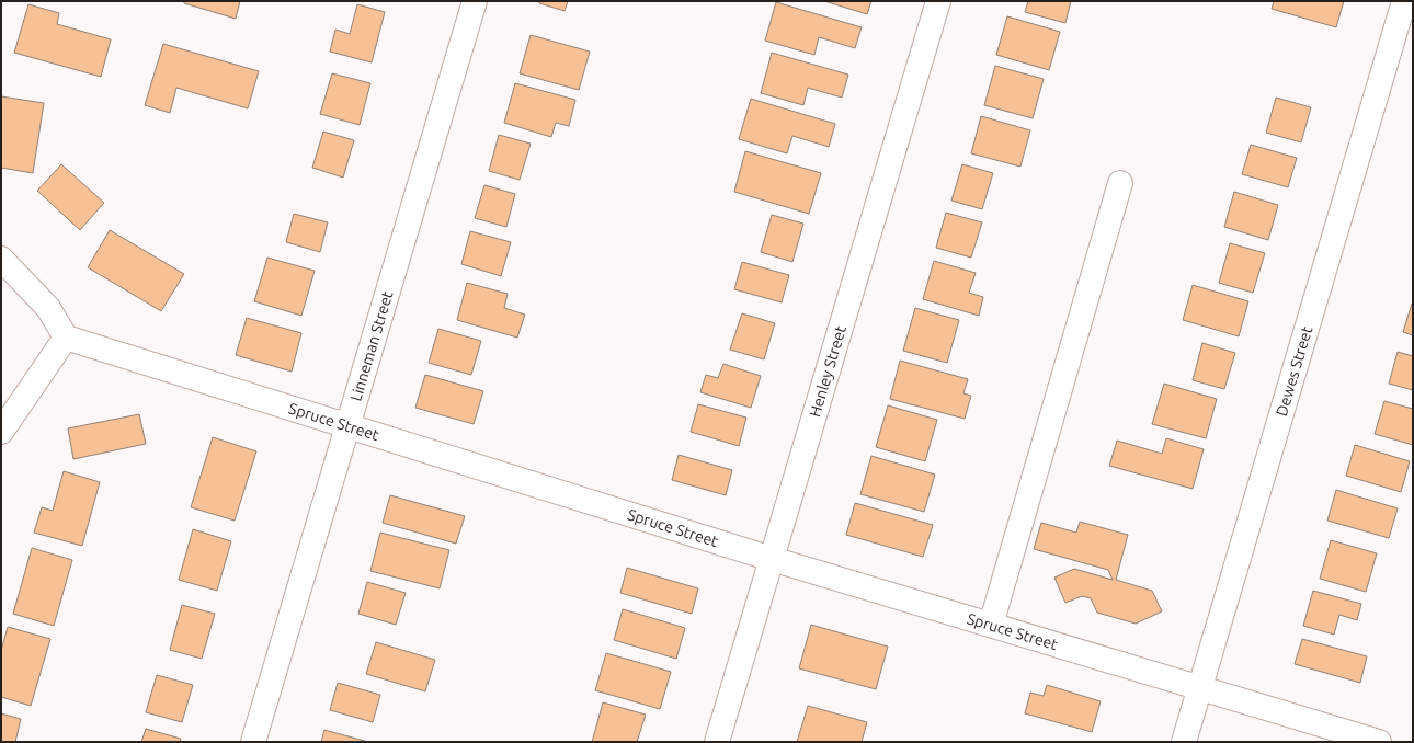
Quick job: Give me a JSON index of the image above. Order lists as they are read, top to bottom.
{
  "streets": {
    "street": [
      "Linneman Street",
      "Henley Street",
      "Dewes Street",
      "Spruce Street"
    ]
  },
  "crossings": [
    ["Linneman Street", "Spruce Street"],
    ["Henley Street", "Spruce Street"],
    ["Dewes Street", "Spruce Street"]
  ]
}
